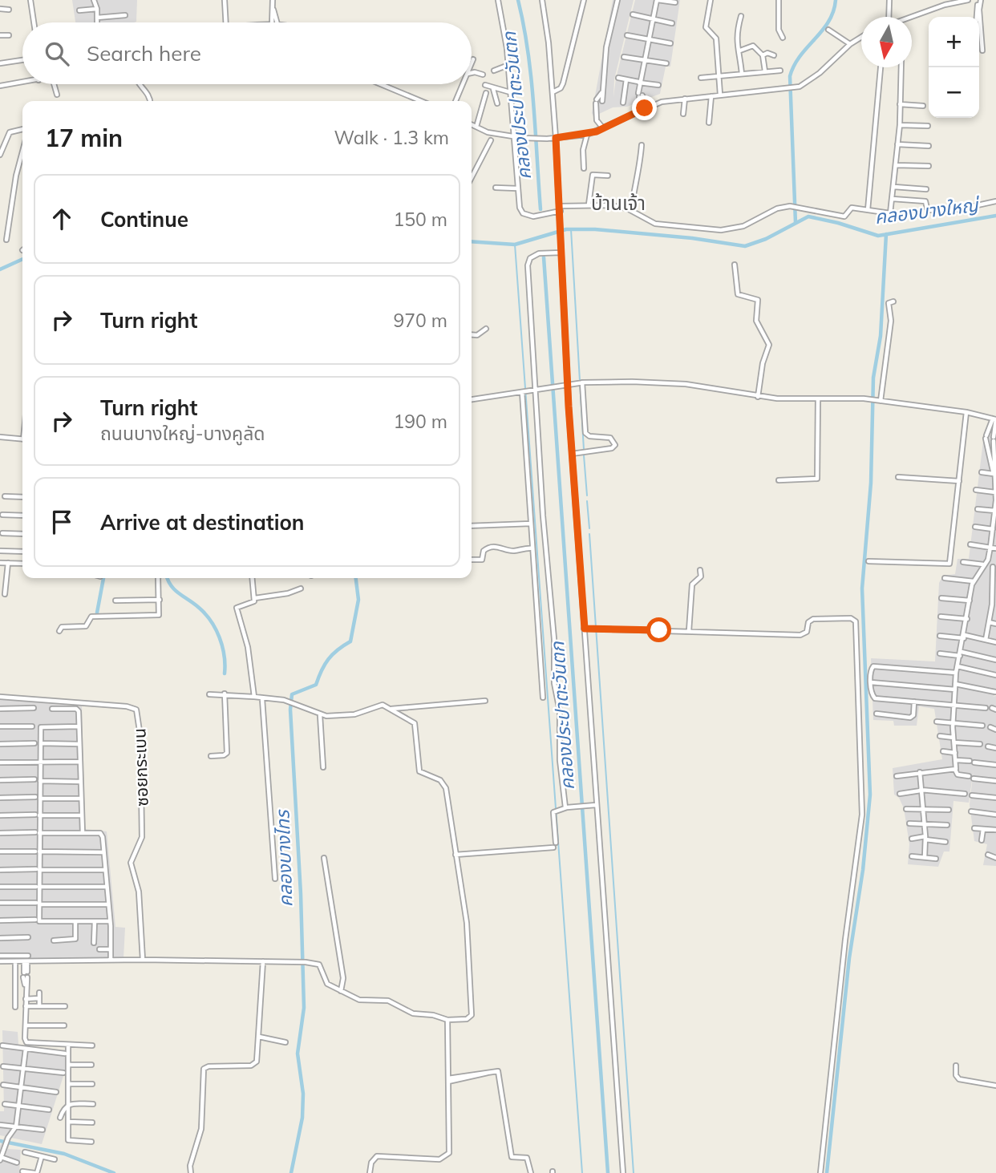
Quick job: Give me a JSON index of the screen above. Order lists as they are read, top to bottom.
{
  "streets": {
    "street": ["ซอยกระเบน"]
  },
  "districts": ["บ้านเจ้า"],
  "water": ["คลองประปาตะวันตก", "คลองบางใหญ่", "คลองบางไทร"],
  "north": "bottom",
  "page": {
    "map_buttons": ["+", "−"],
    "search": "Search here",
    "heading": ["17 min", "Walk · 1.3 km"],
    "list": [
      ["Continue", "150 m"],
      ["Turn right", "970 m"],
      ["Turn right", "ถนนบางใหญ่-บางคูลัด", "190 m"],
      "Arrive at destination"
    ]
  }
}
